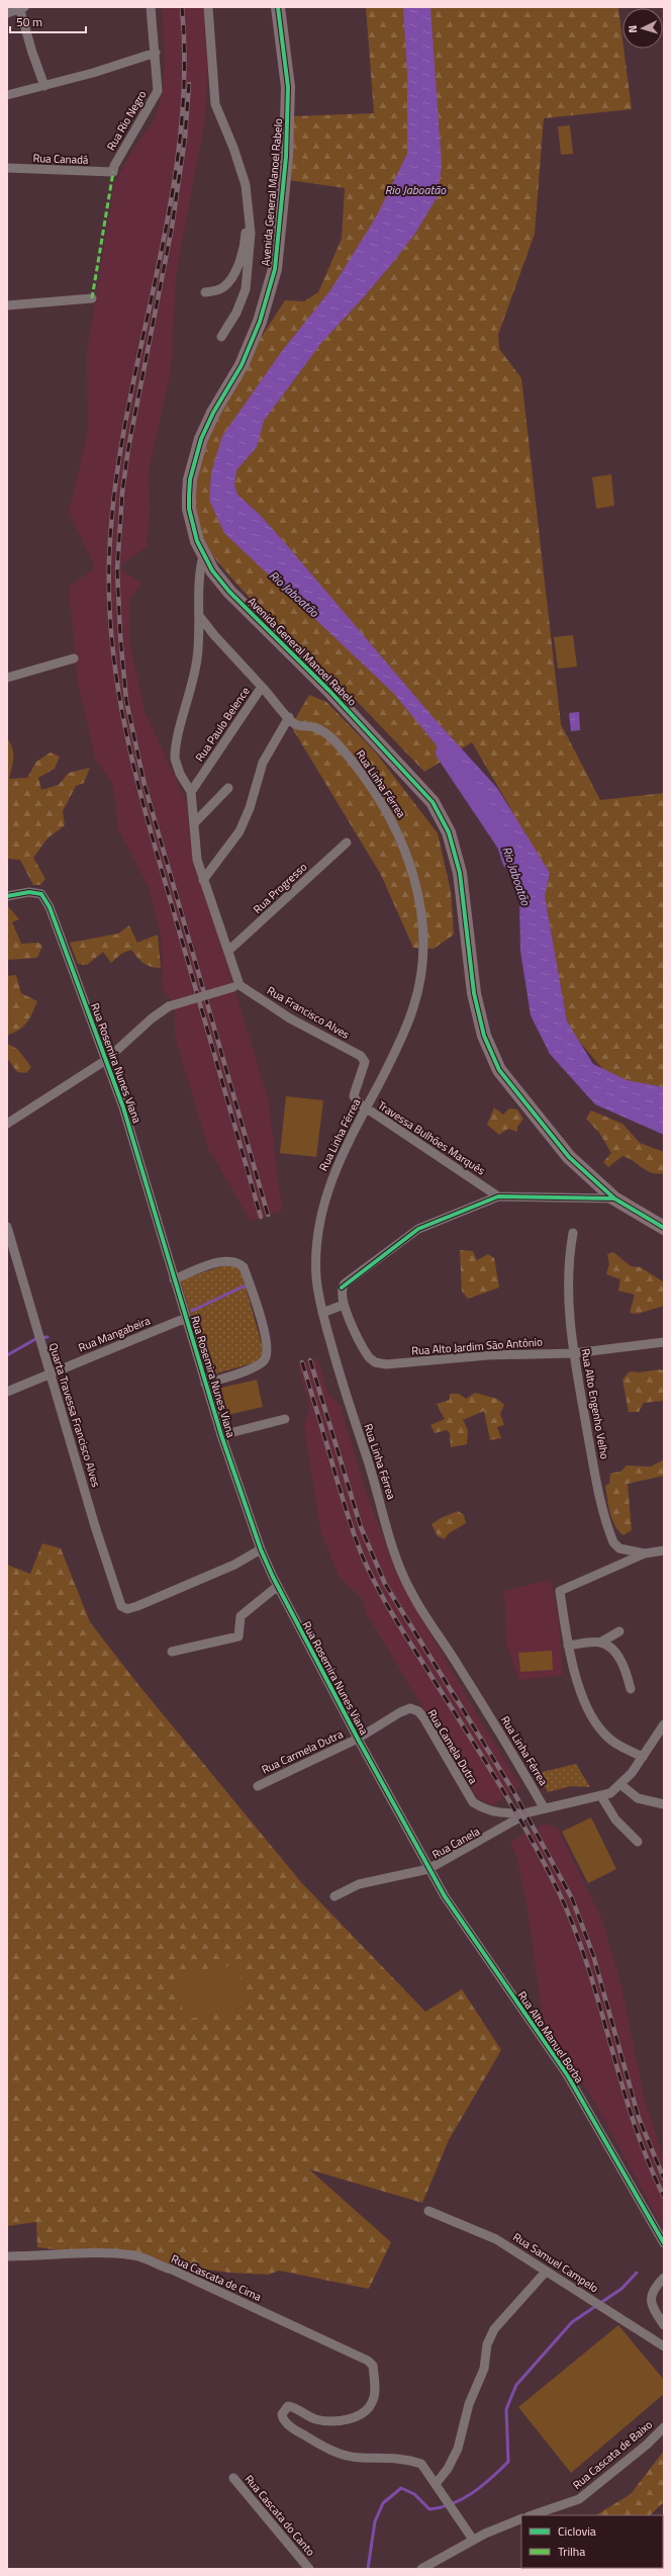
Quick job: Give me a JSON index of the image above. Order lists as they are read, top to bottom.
{
  "streets": {
    "main road": ["Avenida General Manoel Rabelo"],
    "street": [
      "Rua Rio Negro",
      "Rua Canadá",
      "Rua Paulo Belence",
      "Rua Linha Férrea",
      "Rua Progresso",
      "Rua Francisco Alves",
      "Rua Rosemira Nunes Viana",
      "Travessa Bulhões Marquês",
      "Rua Mangabeira",
      "Rua Alto Jardim São Antônio",
      "Rua Alto Engenho Velho",
      "Quarta Travessa Francisco Alves",
      "Rua Camela Dutra",
      "Rua Carmela Dutra",
      "Rua Canela",
      "Rua Alto Manuel Borba",
      "Rua Samuel Campelo",
      "Rua Cascata de Cima",
      "Rua Cascata de Baixo",
      "Rua Cascata do Canto"
    ]
  },
  "crossings": [
    ["Rua Rio Negro", "Rua Canadá"],
    ["Rua Paulo Belence", "Rua Linha Férrea"],
    ["Rua Linha Férrea", "Rua Francisco Alves"],
    ["Rua Linha Férrea", "Travessa Bulhões Marquês"],
    ["Rua Rosemira Nunes Viana", "Rua Mangabeira"],
    ["Rua Rosemira Nunes Viana", "Quarta Travessa Francisco Alves"],
    ["Rua Rosemira Nunes Viana", "Rua Camela Dutra"],
    ["Rua Rosemira Nunes Viana", "Rua Carmela Dutra"],
    ["Rua Rosemira Nunes Viana", "Rua Alto Manuel Borba"],
    ["Travessa Bulhões Marquês", "Rua Alto Jardim São Antônio"],
    ["Rua Mangabeira", "Quarta Travessa Francisco Alves"],
    ["Rua Alto Jardim São Antônio", "Rua Alto Engenho Velho"],
    ["Rua Camela Dutra", "Rua Carmela Dutra"],
    ["Rua Camela Dutra", "Rua Canela"],
    ["Rua Canela", "Rua Alto Manuel Borba"]
  ],
  "water": ["Rio Jaboatão"],
  "legend": ["Ciclovia", "Trilha"],
  "scale_bar": "50 m",
  "north": "left"
}
